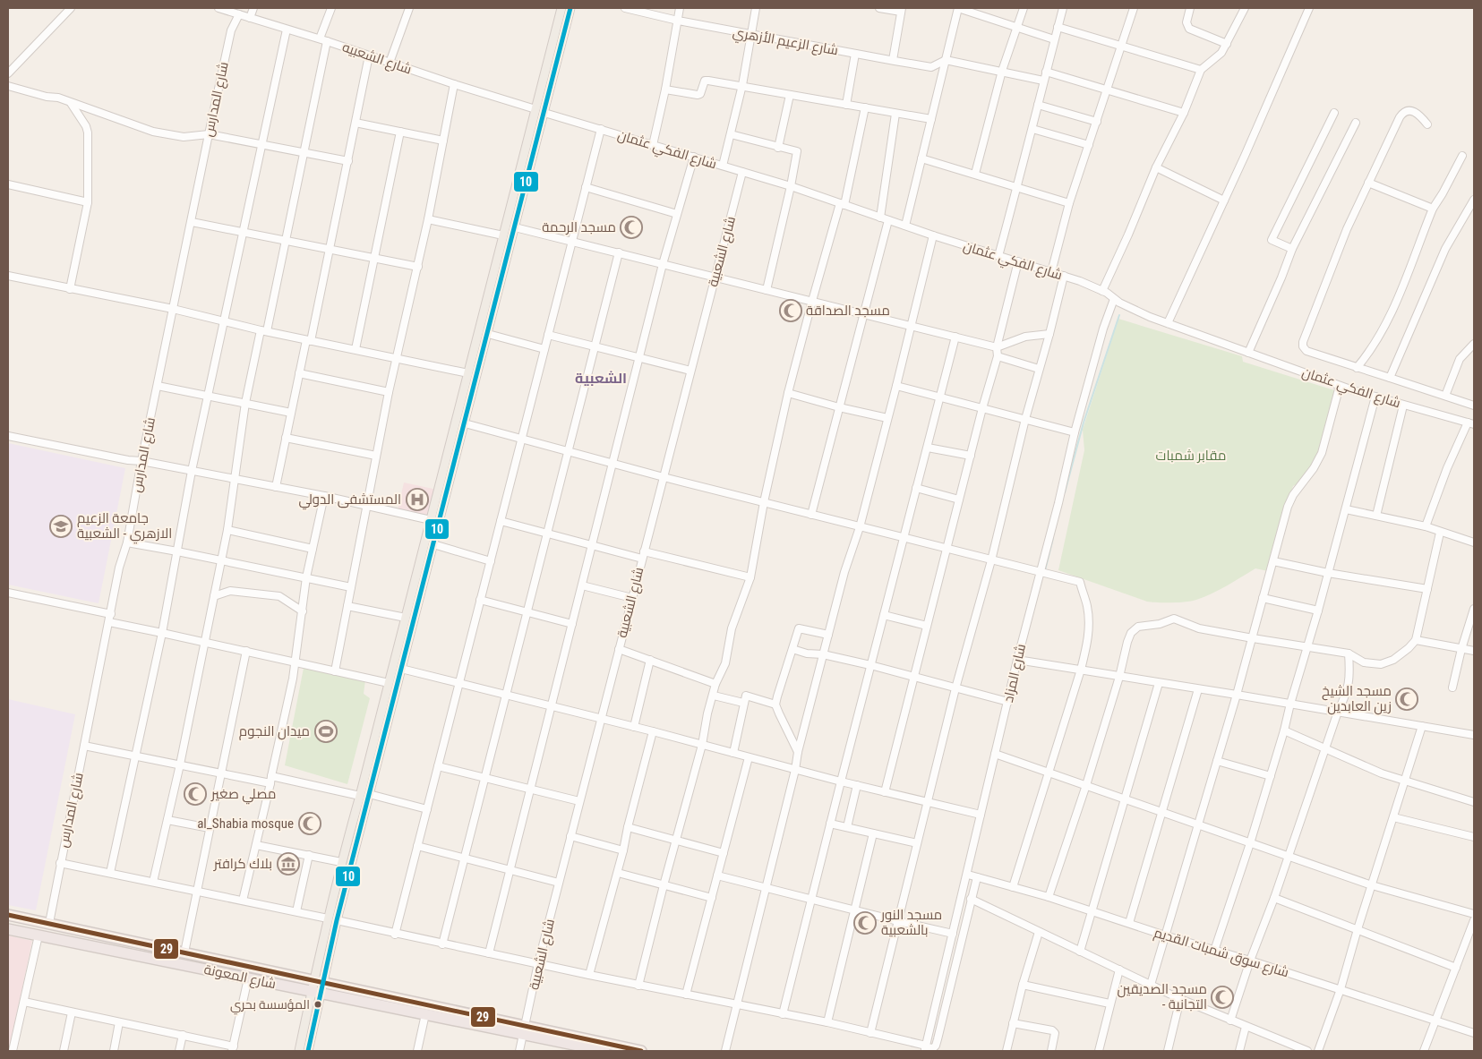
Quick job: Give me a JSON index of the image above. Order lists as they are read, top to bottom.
{
  "streets": {
    "highway": ["شارع المعونة"],
    "street": [
      "شارع الزعيم الأزهري",
      "شارع الشعبيه",
      "شارع المدارس",
      "شارع الفكي عثمان",
      "شارع الشعبية",
      "شارع المزاد",
      "شارع سوق شمبات القديم"
    ]
  },
  "crossings": [
    ["شارع الشعبيه", "شارع المدارس"],
    ["شارع المدارس", "شارع المعونة"],
    ["شارع الفكي عثمان", "شارع الشعبية"],
    ["شارع الفكي عثمان", "شارع المزاد"],
    ["شارع الشعبية", "شارع المعونة"],
    ["شارع المزاد", "شارع سوق شمبات القديم"]
  ],
  "districts": ["الشعبية"],
  "parks": ["مقابر شمبات"],
  "places": {
    "mosque": [
      "مسجد الرحمة",
      "مسجد الصداقة",
      "مسجد الشيخ زين العابدين",
      "مصلي صغير",
      "al_Shabia mosque",
      "مسجد النور بالشعبية",
      "مسجد الصديقين - التجانية"
    ],
    "hospital": ["المستشفى الدولي"],
    "school or university": ["جامعة الزعيم الازهري - الشعبية"],
    "sports": ["ميدان النجوم"],
    "museum": ["بلاك كرافتر"],
    "other": ["المؤسسة بحري"]
  },
  "lines": ["transit line 10", "transit line 29"]
}
